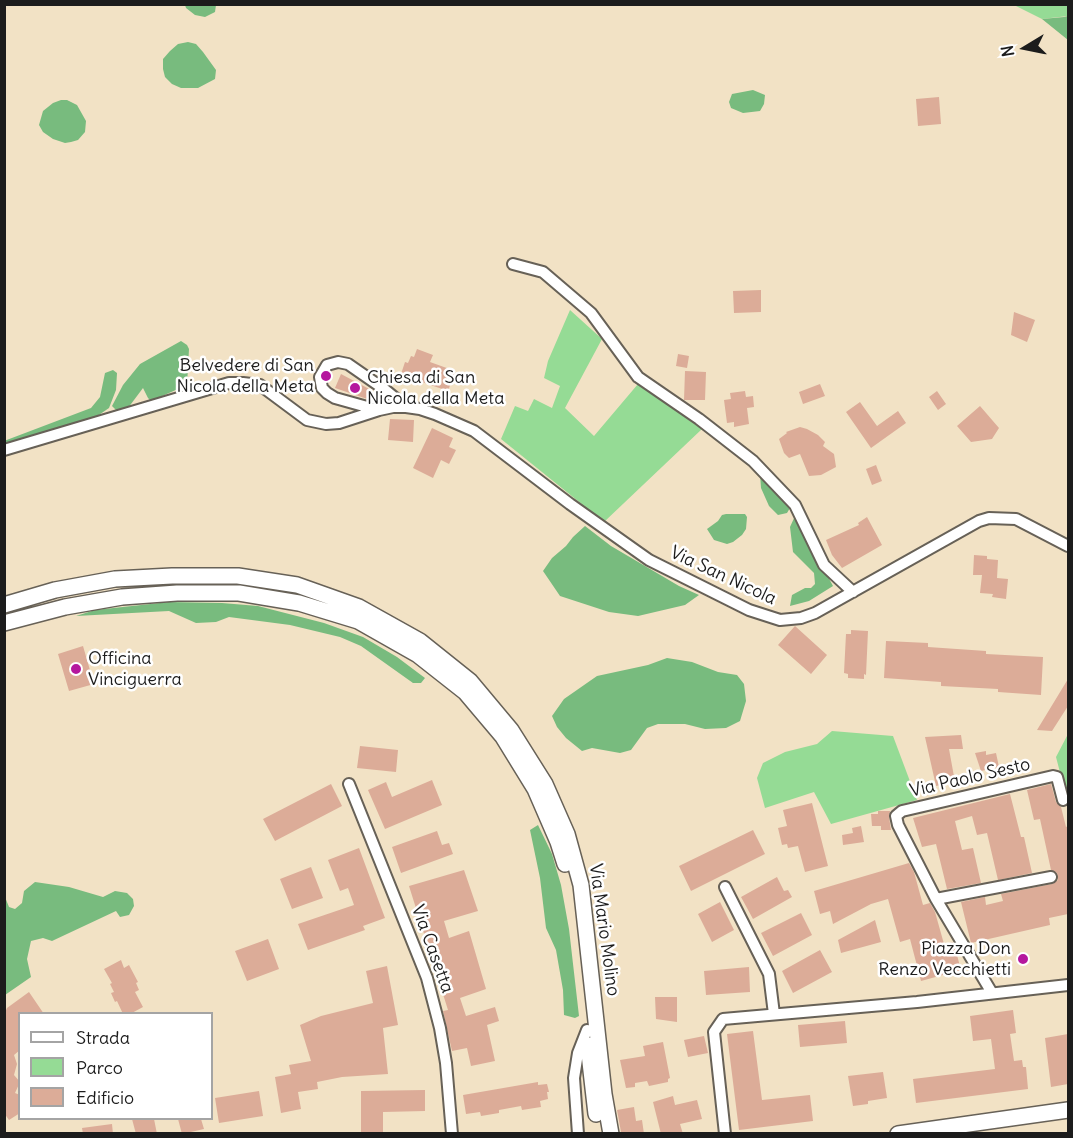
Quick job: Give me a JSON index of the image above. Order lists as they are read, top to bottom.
{
  "streets": {
    "main road": ["Via Mario Molino"],
    "street": ["Via San Nicola", "Via Paolo Sesto", "Via Casetta"]
  },
  "places": [
    "Belvedere di San Nicola della Meta",
    "Chiesa di San Nicola della Meta",
    "Officina Vinciguerra",
    "Piazza Don Renzo Vecchietti"
  ],
  "legend": ["Strada", "Parco", "Edificio"],
  "north": "left"
}
